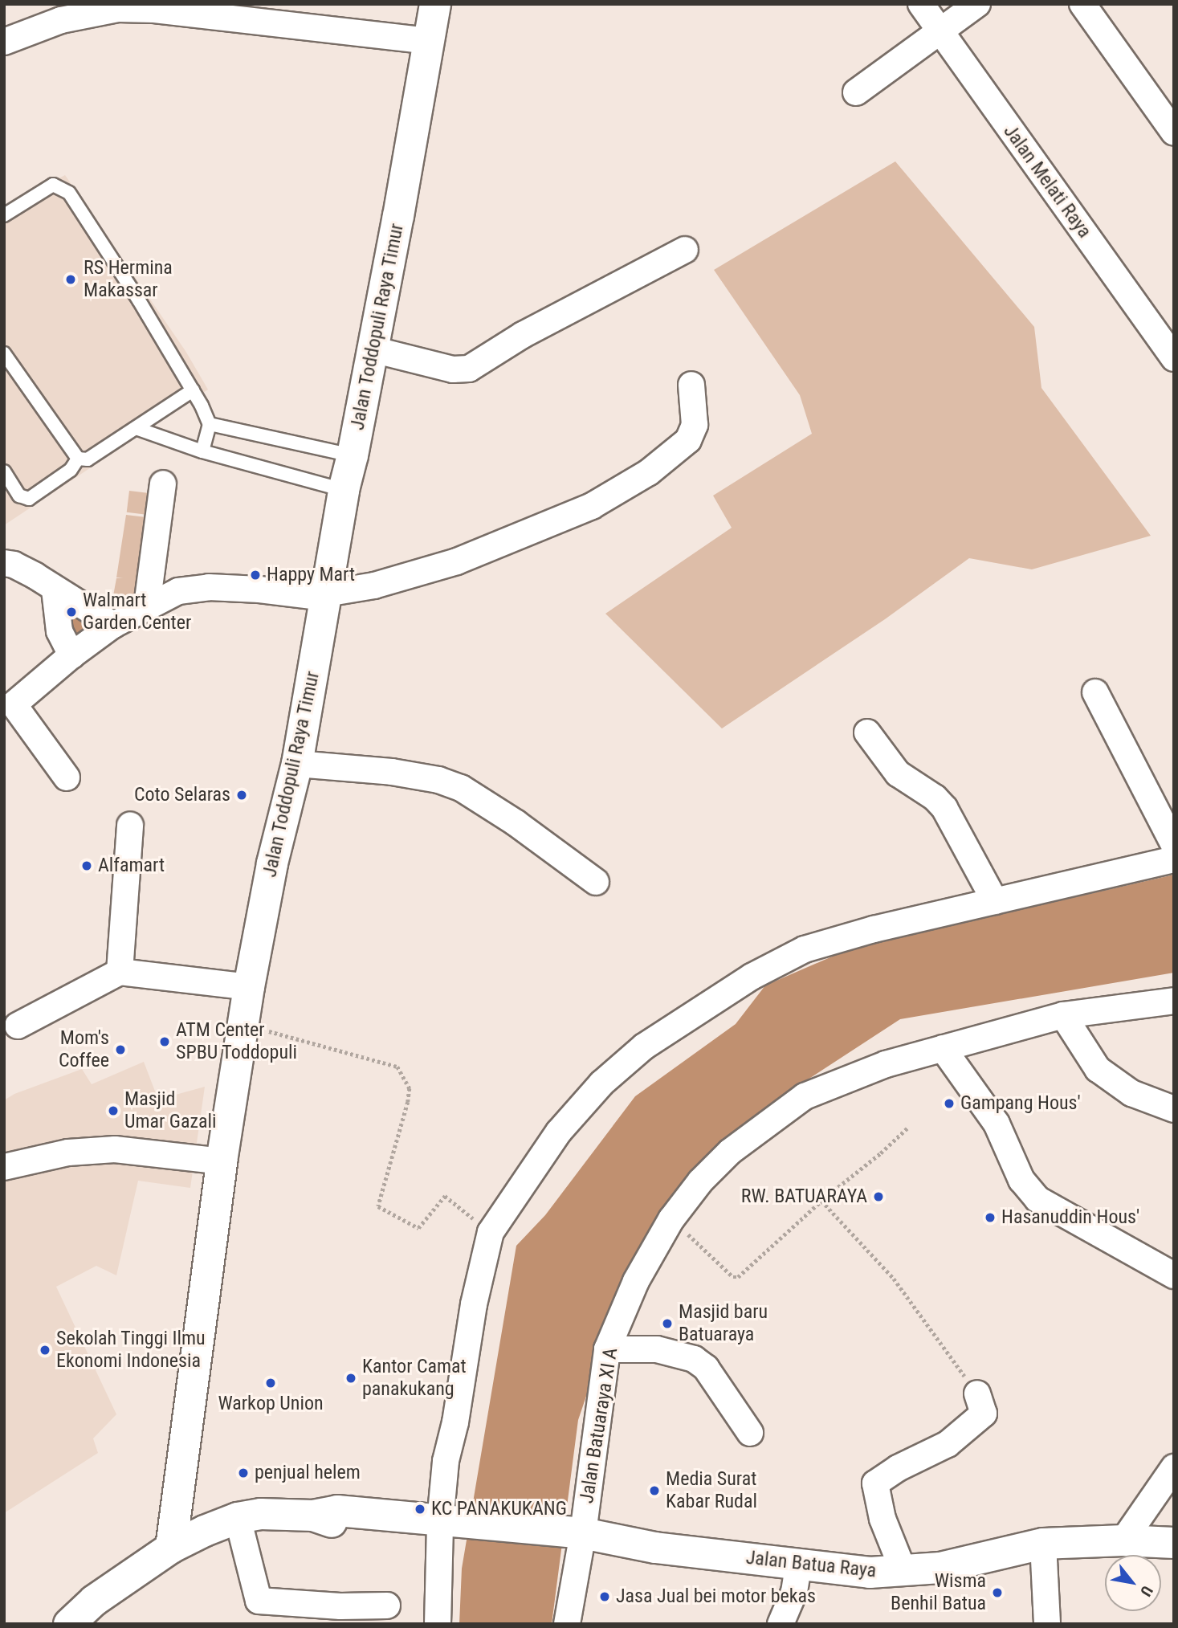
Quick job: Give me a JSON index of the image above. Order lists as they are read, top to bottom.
{
  "streets": {
    "main road": ["Jalan Toddopuli Raya Timur", "Jalan Batua Raya"],
    "street": ["Jalan Melati Raya", "Jalan Batuaraya XI A"]
  },
  "crossings": [
    ["Jalan Batuaraya XI A", "Jalan Batua Raya"]
  ],
  "places": [
    "RS Hermina Makassar",
    "Happy Mart",
    "Walmart Garden Center",
    "Coto Selaras",
    "Alfamart",
    "ATM Center SPBU Toddopuli",
    "Mom's Coffee",
    "Gampang Hous'",
    "Masjid Umar Gazali",
    "RW. BATUARAYA",
    "Hasanuddin Hous'",
    "Masjid baru Batuaraya",
    "Sekolah Tinggi Ilmu Ekonomi Indonesia",
    "Kantor Camat panakukang",
    "Warkop Union",
    "penjual helem",
    "Media Surat Kabar Rudal",
    "KC PANAKUKANG",
    "Wisma Benhil Batua",
    "Jasa Jual bei motor bekas"
  ],
  "north": "bottom right"
}
